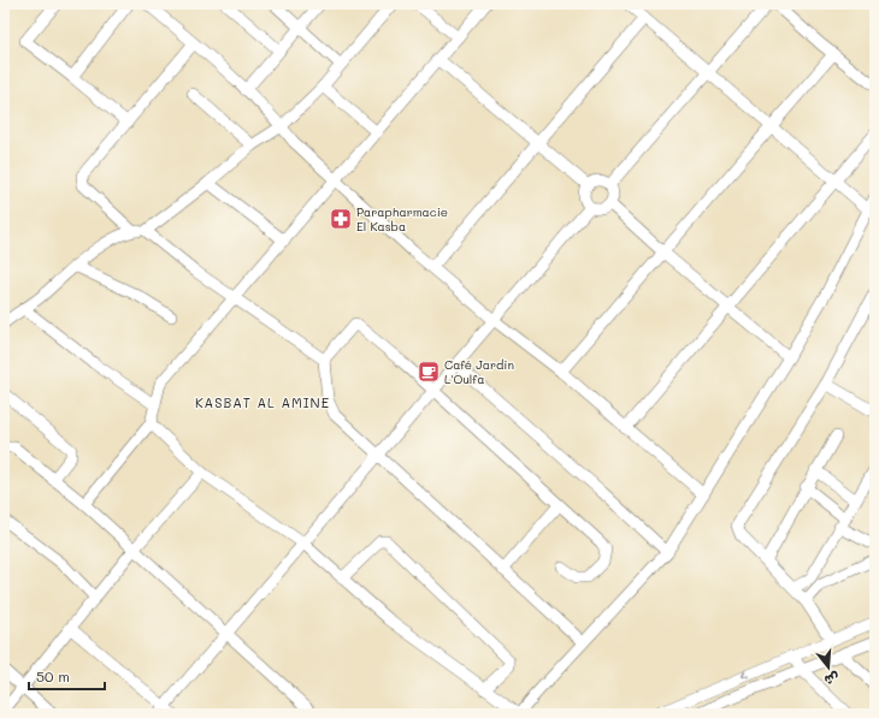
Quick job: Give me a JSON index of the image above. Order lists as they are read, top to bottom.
{
  "districts": ["KASBAT AL AMINE"],
  "places": {
    "pharmacy": ["Parapharmacie El Kasba"],
    "cafe": ["Café Jardin L'Oulfa"]
  },
  "scale_bar": "50 m",
  "north": "bottom"
}
